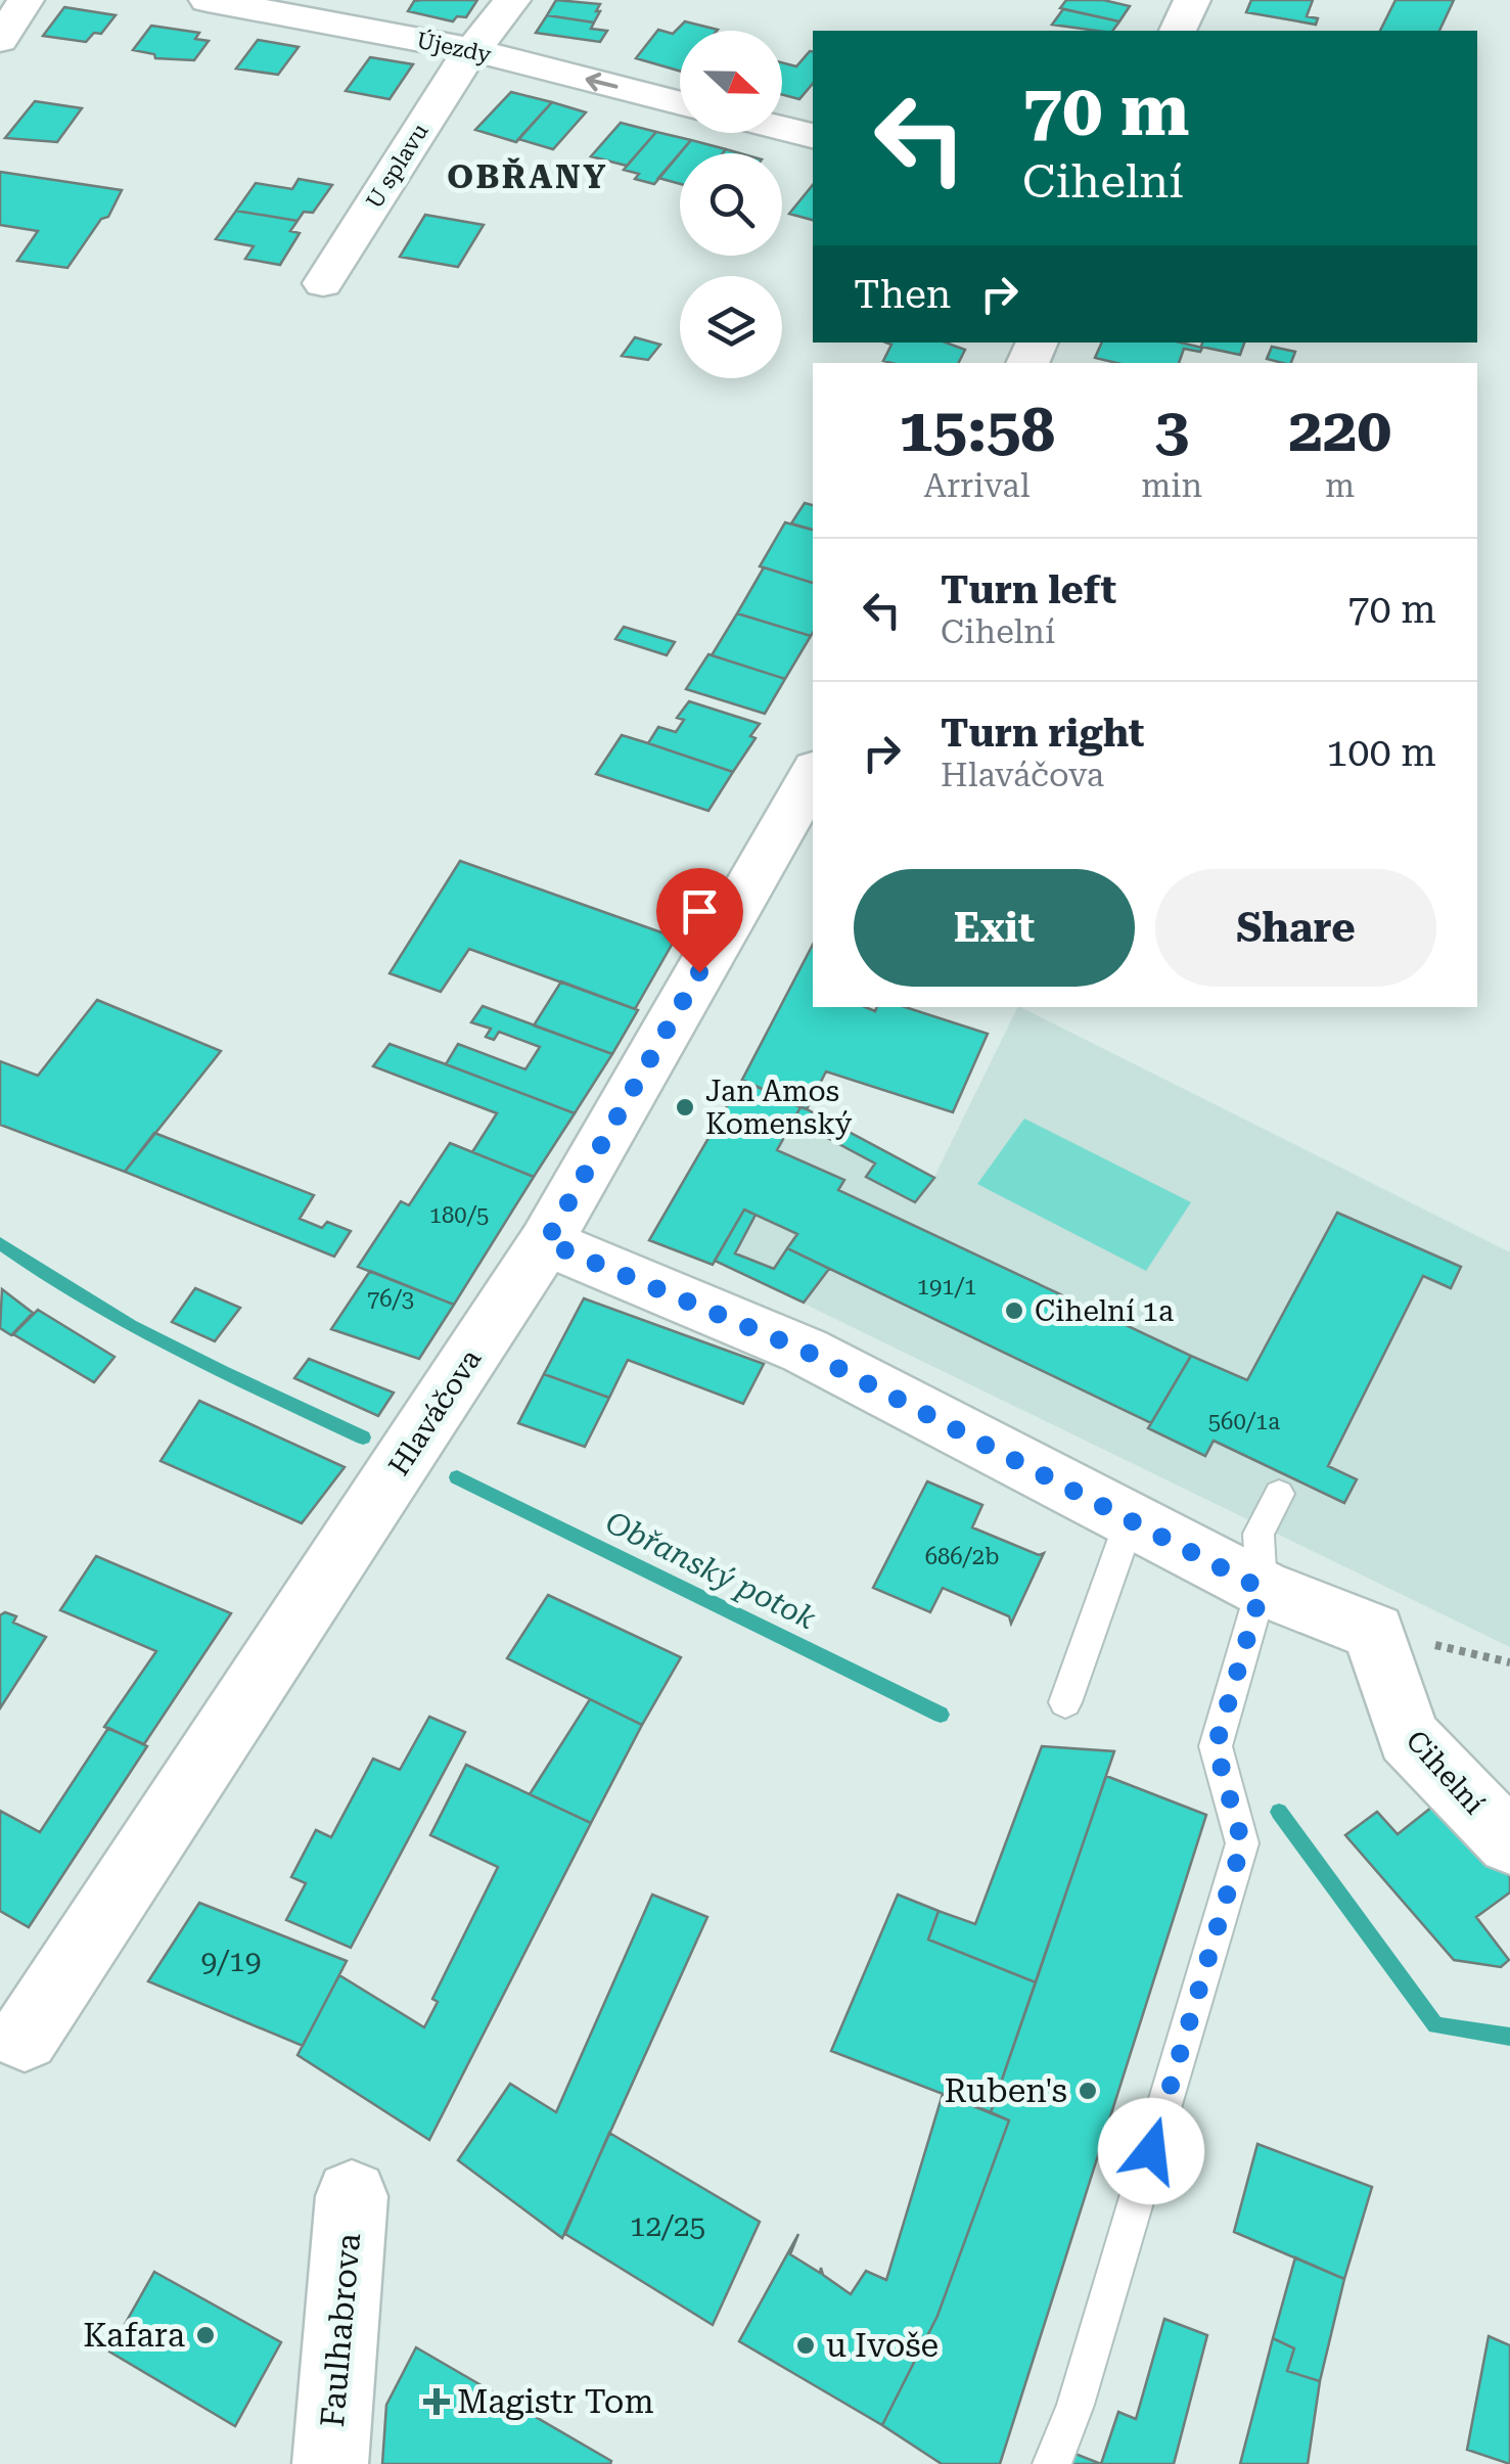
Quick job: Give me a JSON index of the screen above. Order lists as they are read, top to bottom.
{
  "streets": {
    "street": [
      "Újezdy",
      "U splavu",
      "Hlaváčova",
      "Cihelní",
      "Faulhabrova"
    ]
  },
  "crossings": [
    ["Újezdy", "U splavu"],
    ["Hlaváčova", "Cihelní"]
  ],
  "one_way": ["Újezdy"],
  "districts": ["OBŘANY"],
  "water": ["Obřanský potok"],
  "places": {
    "other": [
      "Jan Amos Komenský",
      "Cihelní 1a",
      "Ruben's",
      "Kafara",
      "u Ivoše"
    ],
    "health": ["Magistr Tom"]
  },
  "house_numbers": [
    "180/5",
    "191/1",
    "76/3",
    "560/1a",
    "686/2b",
    "9/19",
    "12/25"
  ],
  "north": "right",
  "page": {
    "turn": ["70 m", "Cihelní"],
    "then": "Then",
    "eta": [
      "15:58",
      "Arrival",
      "3",
      "min",
      "220",
      "m"
    ],
    "list": [
      {
        "name": "Turn left",
        "note": "Cihelní",
        "value": "70 m"
      },
      {
        "name": "Turn right",
        "note": "Hlaváčova",
        "value": "100 m"
      }
    ],
    "buttons": ["Exit", "Share"]
  }
}
